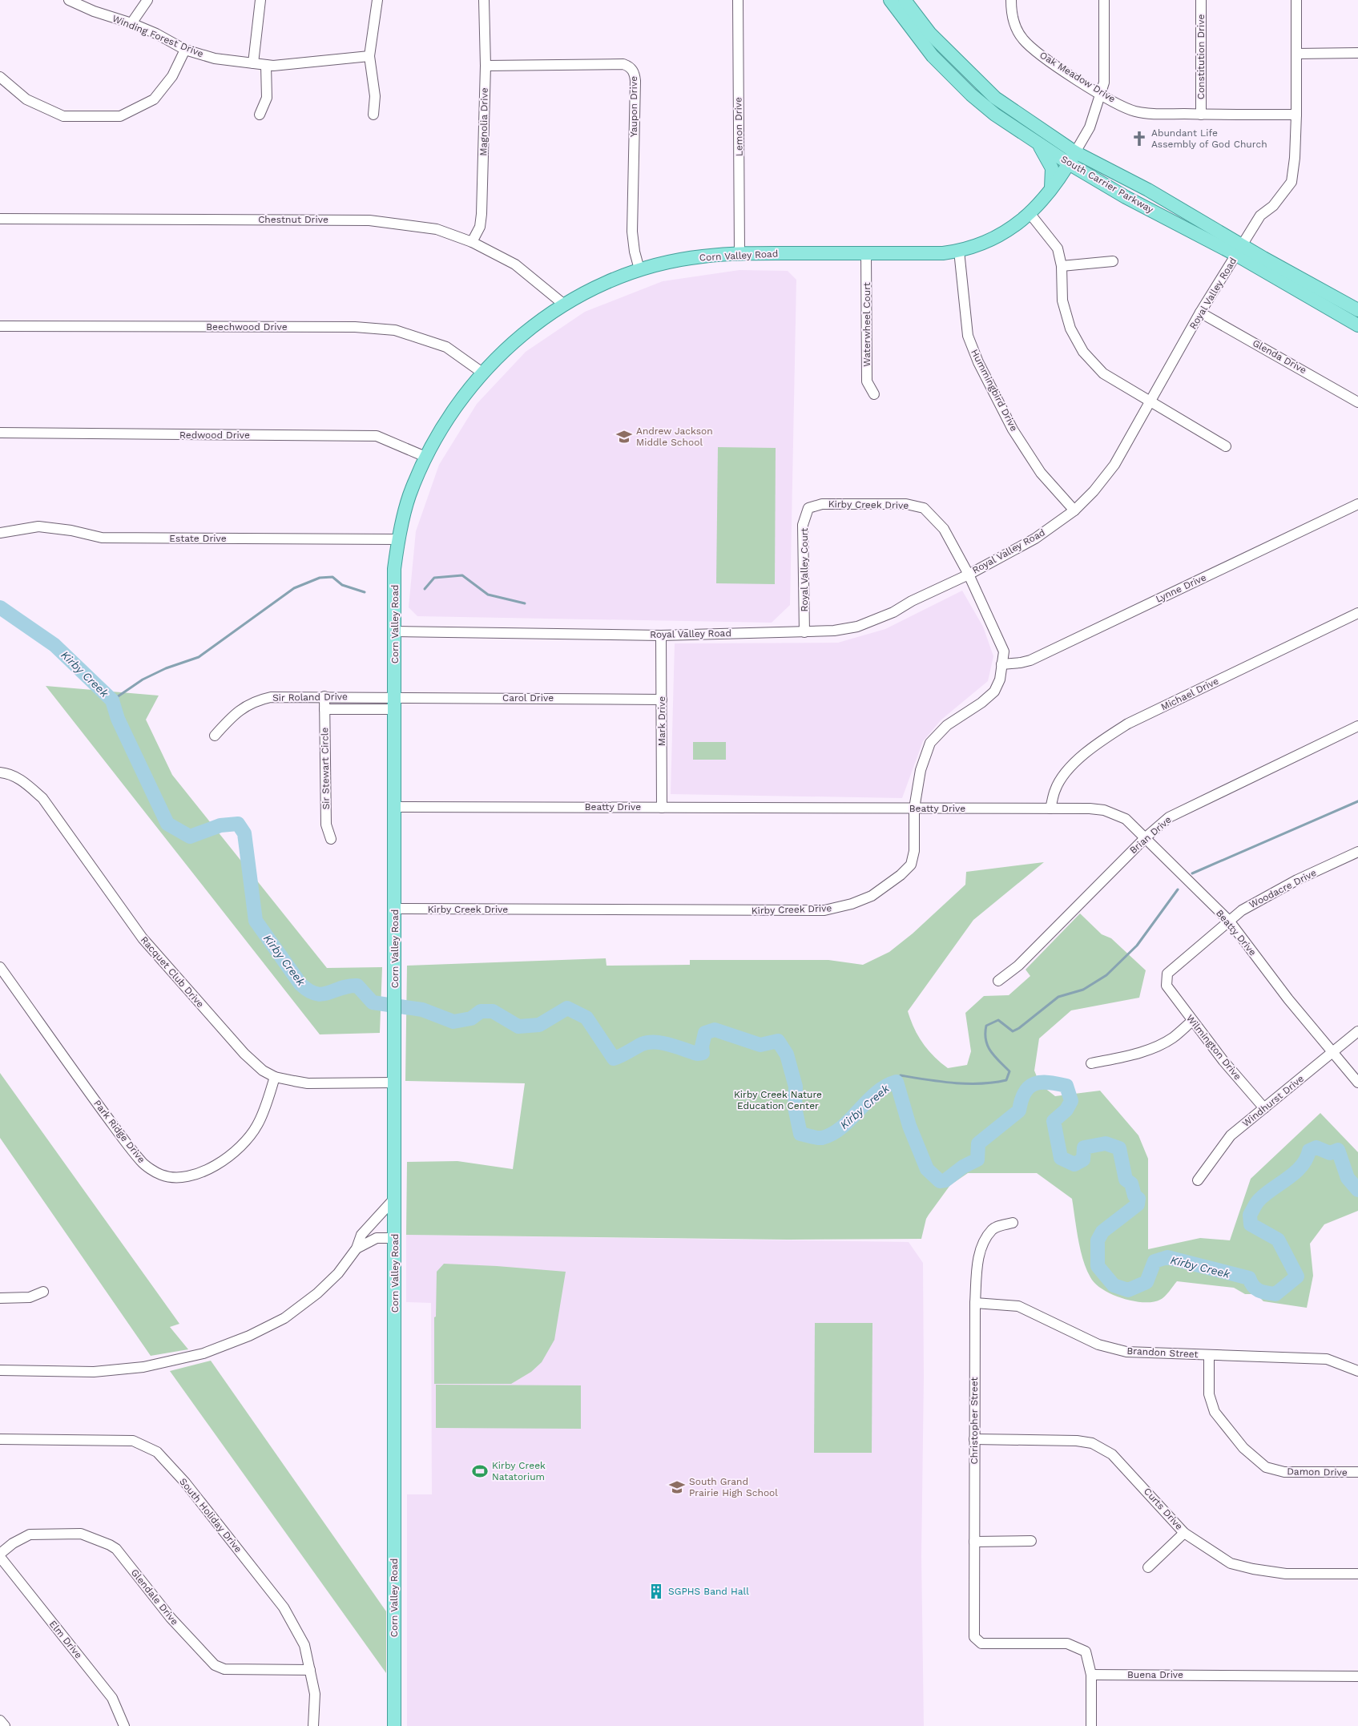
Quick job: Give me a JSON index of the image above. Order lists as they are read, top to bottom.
{
  "streets": {
    "main road": ["South Carrier Parkway", "Corn Valley Road"],
    "street": [
      "Winding Forest Drive",
      "Constitution Drive",
      "Oak Meadow Drive",
      "Yaupon Drive",
      "Magnolia Drive",
      "Lemon Drive",
      "Chestnut Drive",
      "Royal Valley Road",
      "Waterwheel Court",
      "Beechwood Drive",
      "Glenda Drive",
      "Hummingbird Drive",
      "Redwood Drive",
      "Kirby Creek Drive",
      "Estate Drive",
      "Royal Valley Court",
      "Lynne Drive",
      "Michael Drive",
      "Sir Roland Drive",
      "Carol Drive",
      "Mark Drive",
      "Sir Stewart Circle",
      "Beatty Drive",
      "Brian Drive",
      "Woodacre Drive",
      "Racquet Club Drive",
      "Wilmington Drive",
      "Windhurst Drive",
      "Park Ridge Drive",
      "Brandon Street",
      "Christopher Street",
      "Damon Drive",
      "Curts Drive",
      "South Holiday Drive",
      "Glendale Drive",
      "Elm Drive",
      "Buena Drive"
    ]
  },
  "crossings": [
    ["Constitution Drive", "Oak Meadow Drive"],
    ["Oak Meadow Drive", "Corn Valley Road"],
    ["Oak Meadow Drive", "Royal Valley Road"],
    ["Yaupon Drive", "Magnolia Drive"],
    ["Yaupon Drive", "Corn Valley Road"],
    ["Magnolia Drive", "Chestnut Drive"],
    ["Lemon Drive", "Corn Valley Road"],
    ["South Carrier Parkway", "Corn Valley Road"],
    ["South Carrier Parkway", "Royal Valley Road"],
    ["Chestnut Drive", "Corn Valley Road"],
    ["Corn Valley Road", "Royal Valley Road"],
    ["Corn Valley Road", "Waterwheel Court"],
    ["Corn Valley Road", "Beechwood Drive"],
    ["Corn Valley Road", "Hummingbird Drive"],
    ["Corn Valley Road", "Redwood Drive"],
    ["Corn Valley Road", "Kirby Creek Drive"],
    ["Corn Valley Road", "Estate Drive"],
    ["Corn Valley Road", "Sir Roland Drive"],
    ["Corn Valley Road", "Carol Drive"],
    ["Corn Valley Road", "Beatty Drive"],
    ["Corn Valley Road", "Racquet Club Drive"],
    ["Royal Valley Road", "Glenda Drive"],
    ["Royal Valley Road", "Hummingbird Drive"],
    ["Royal Valley Road", "Kirby Creek Drive"],
    ["Royal Valley Road", "Royal Valley Court"],
    ["Royal Valley Road", "Mark Drive"],
    ["Kirby Creek Drive", "Royal Valley Court"],
    ["Kirby Creek Drive", "Lynne Drive"],
    ["Kirby Creek Drive", "Beatty Drive"],
    ["Michael Drive", "Beatty Drive"],
    ["Sir Roland Drive", "Carol Drive"],
    ["Sir Roland Drive", "Sir Stewart Circle"],
    ["Carol Drive", "Mark Drive"],
    ["Mark Drive", "Beatty Drive"],
    ["Beatty Drive", "Brian Drive"],
    ["Beatty Drive", "Woodacre Drive"],
    ["Beatty Drive", "Windhurst Drive"],
    ["Woodacre Drive", "Wilmington Drive"],
    ["Racquet Club Drive", "Park Ridge Drive"],
    ["Wilmington Drive", "Windhurst Drive"],
    ["Brandon Street", "Christopher Street"],
    ["Brandon Street", "Damon Drive"],
    ["Christopher Street", "Curts Drive"],
    ["Christopher Street", "Buena Drive"],
    ["South Holiday Drive", "Glendale Drive"]
  ],
  "water": ["Kirby Creek"],
  "parks": ["Kirby Creek Nature Education Center"],
  "places": {
    "church": ["Abundant Life Assembly of God Church"],
    "school or university": ["Andrew Jackson Middle School", "South Grand Prairie High School"],
    "sports": ["Kirby Creek Natatorium"],
    "building": ["SGPHS Band Hall"]
  }
}
